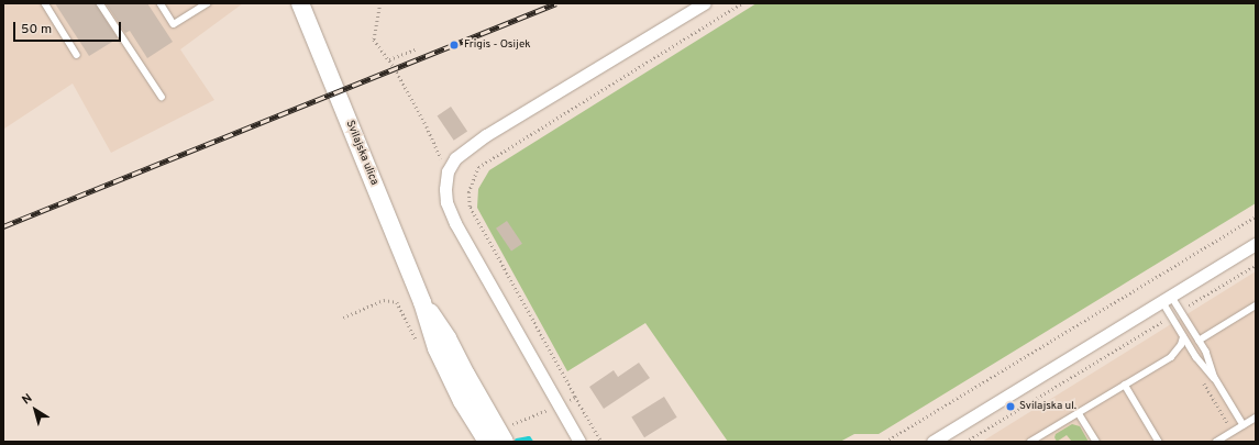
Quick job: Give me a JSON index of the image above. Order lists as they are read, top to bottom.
{
  "streets": {
    "main road": ["Svilajska ulica"]
  },
  "places": ["Frigis - Osijek", "Svilajska ul."],
  "scale_bar": "50 m",
  "north": "top left"
}
